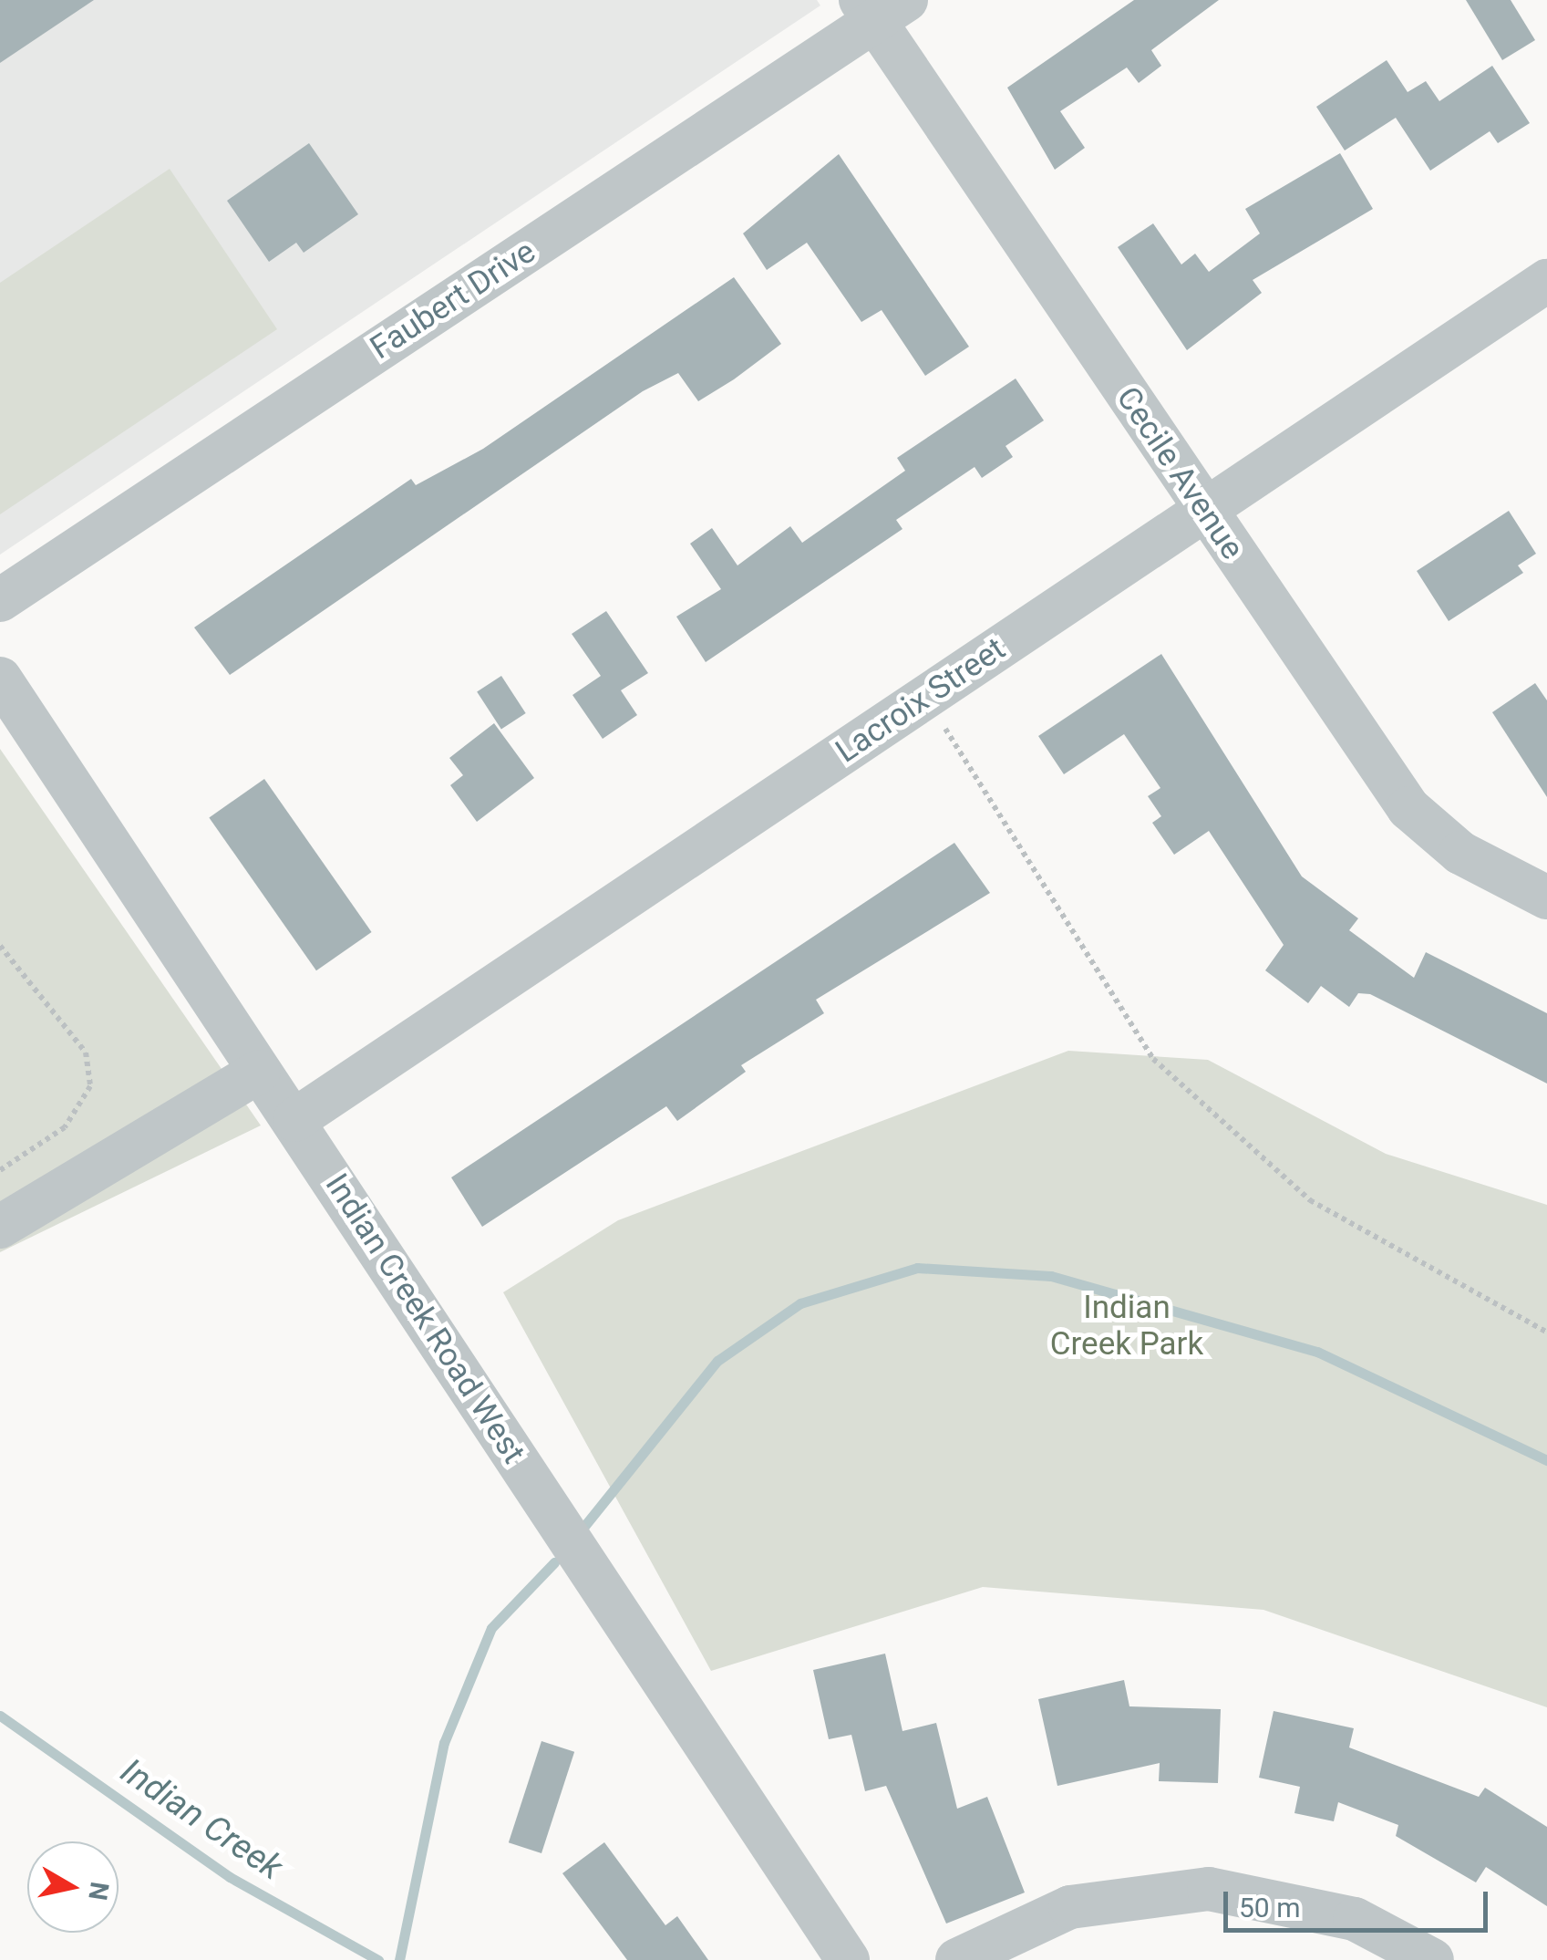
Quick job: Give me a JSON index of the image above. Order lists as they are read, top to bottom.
{
  "streets": {
    "street": [
      "Faubert Drive",
      "Cecile Avenue",
      "Lacroix Street",
      "Indian Creek Road West"
    ]
  },
  "crossings": [
    ["Faubert Drive", "Cecile Avenue"],
    ["Cecile Avenue", "Lacroix Street"],
    ["Lacroix Street", "Indian Creek Road West"]
  ],
  "water": ["Indian Creek"],
  "parks": ["Indian Creek Park"],
  "scale_bar": "50 m",
  "north": "right"
}
